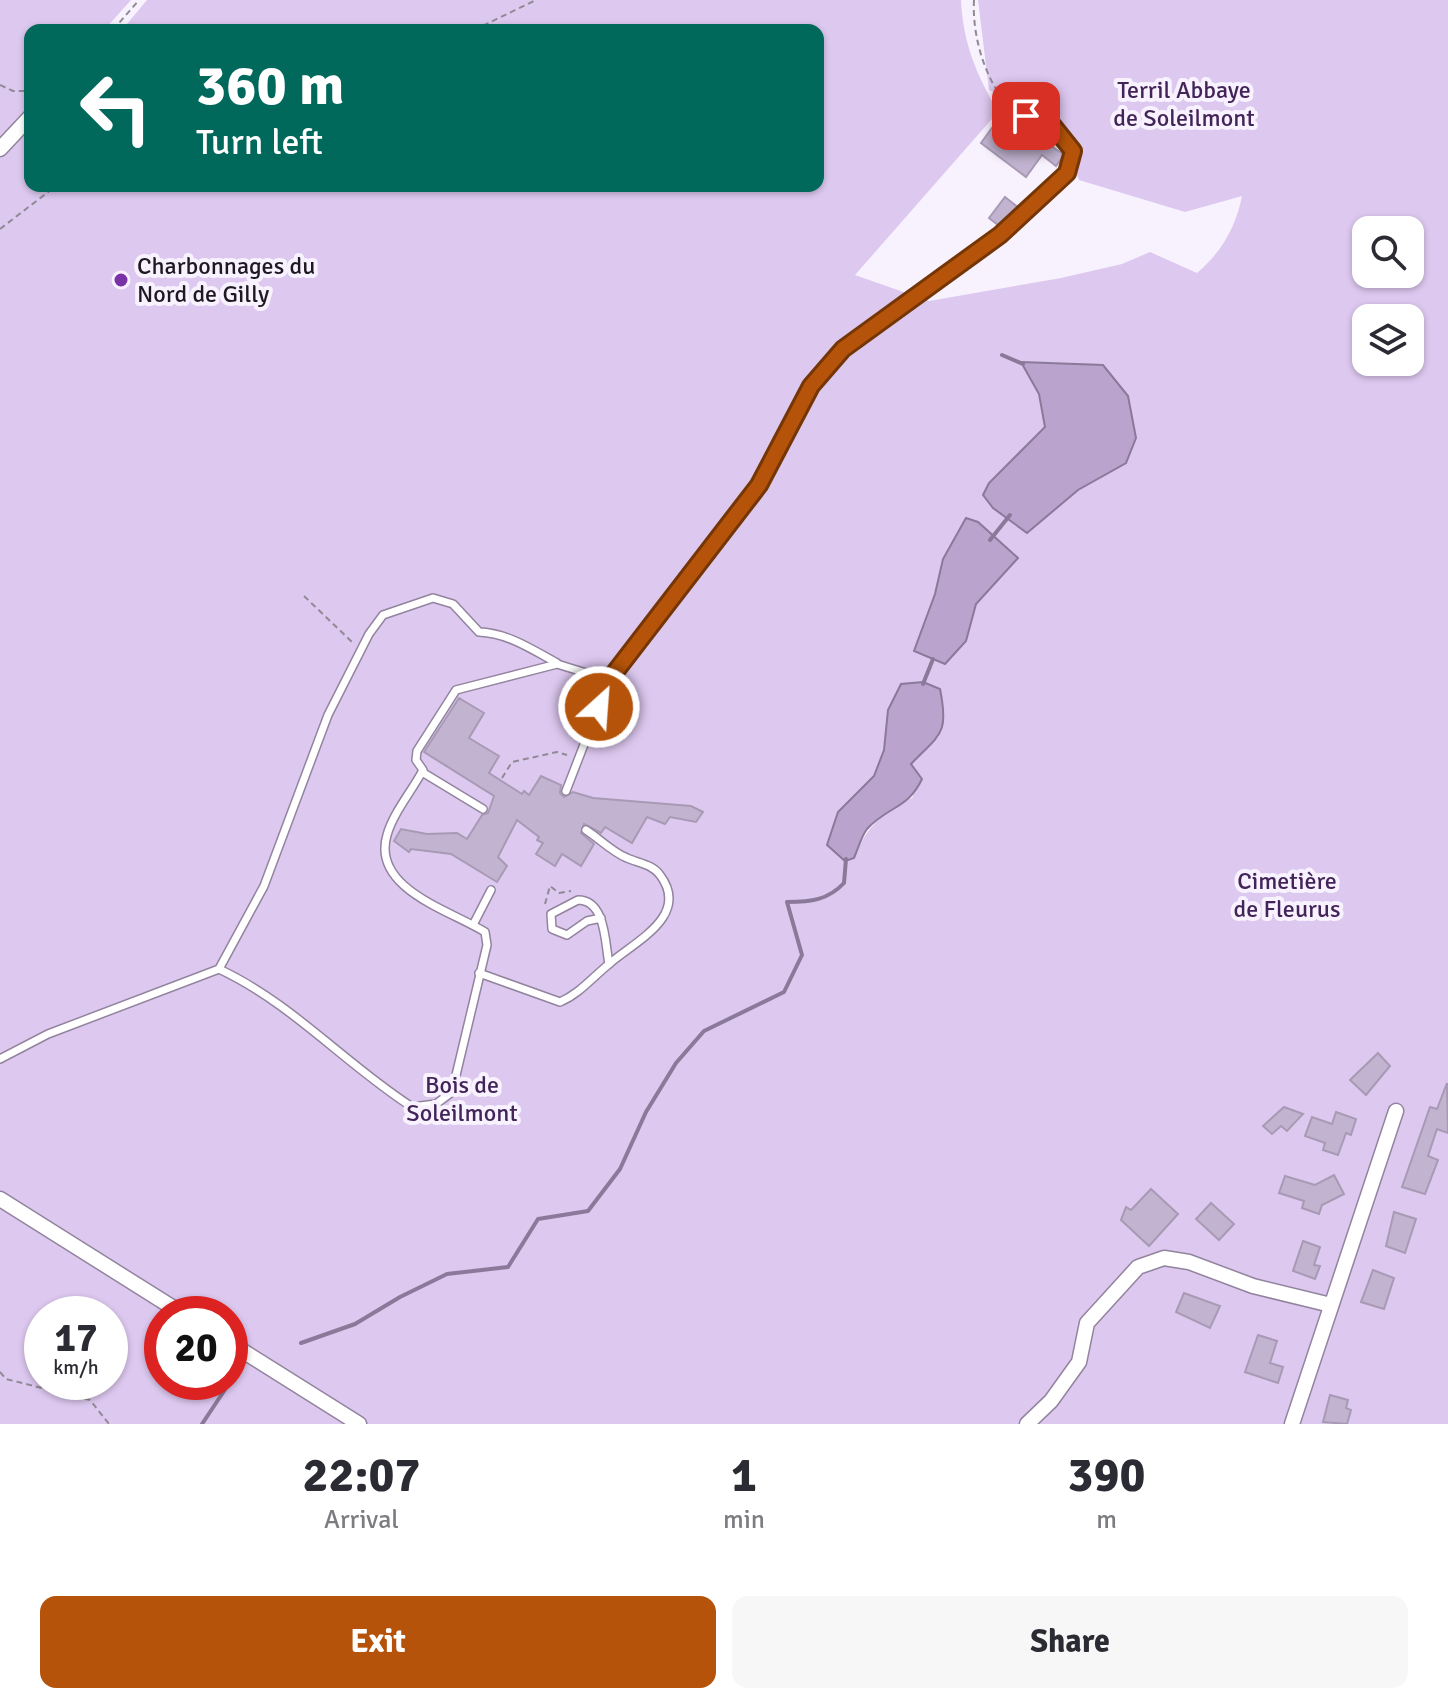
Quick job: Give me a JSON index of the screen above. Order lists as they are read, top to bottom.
{
  "parks": ["Terril Abbaye de Soleilmont", "Cimetière de Fleurus", "Bois de Soleilmont"],
  "places": ["Charbonnages du Nord de Gilly"],
  "page": {
    "turn": ["360 m", "Turn left"],
    "speed": "17 km/h",
    "limit": "20",
    "eta": [
      "22:07",
      "Arrival",
      "1",
      "min",
      "390",
      "m"
    ],
    "buttons": ["Exit", "Share"]
  }
}
